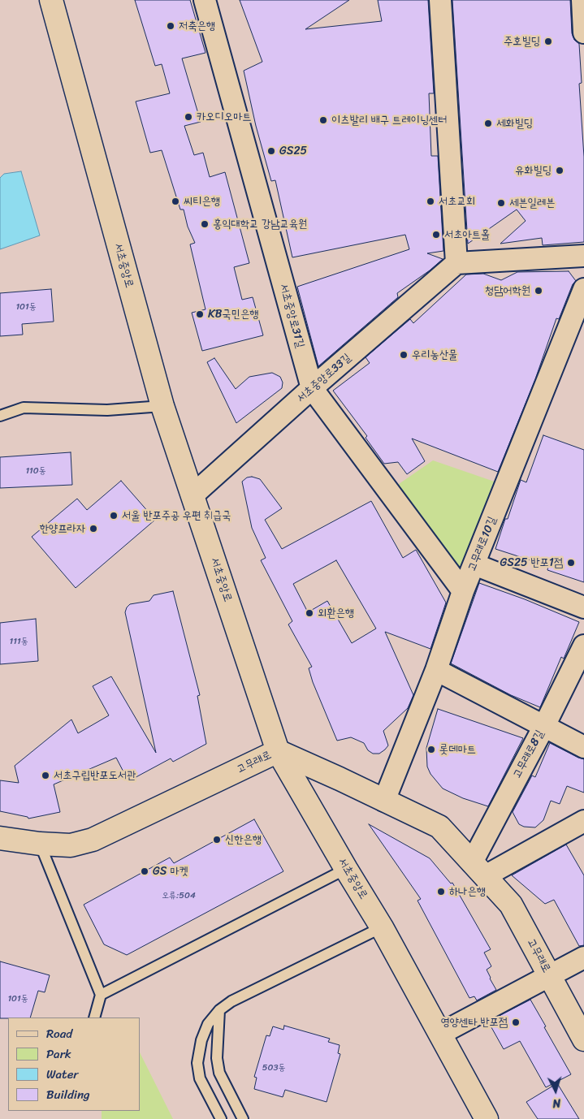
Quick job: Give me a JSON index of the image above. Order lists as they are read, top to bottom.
{
  "streets": {
    "main road": ["서초중앙로", "고무래로"],
    "street": [
      "서초중앙로31길",
      "서초중앙로33길",
      "고무래로10길",
      "고무래로8길"
    ]
  },
  "crossings": [
    ["서초중앙로", "서초중앙로33길"],
    ["서초중앙로", "고무래로"],
    ["서초중앙로31길", "서초중앙로33길"],
    ["서초중앙로31길", "고무래로10길"],
    ["고무래로10길", "고무래로"],
    ["고무래로8길", "고무래로"]
  ],
  "places": [
    "저축은행",
    "주호빌딩",
    "카오디오마트",
    "이츠발리 배구 트레이닝센터",
    "세화빌딩",
    "GS25",
    "유화빌딩",
    "씨티은행",
    "서초교회",
    "세븐일레븐",
    "홍익대학교 강남교육원",
    "서초아트홀",
    "청담어학원",
    "KB국민은행",
    "우리농산물",
    "서울 반포주공 우편 취급국",
    "한양프라자",
    "GS25 반포1점",
    "외환은행",
    "롯데마트",
    "서초구립반포도서관",
    "신한은행",
    "GS 마켓",
    "하나은행",
    "영양센타 반포점"
  ],
  "house_numbers": [
    "101동",
    "110동",
    "111동",
    "오류:504",
    "101동",
    "503동"
  ],
  "legend": [
    "Road",
    "Park",
    "Water",
    "Building"
  ],
  "north": "bottom"
}
